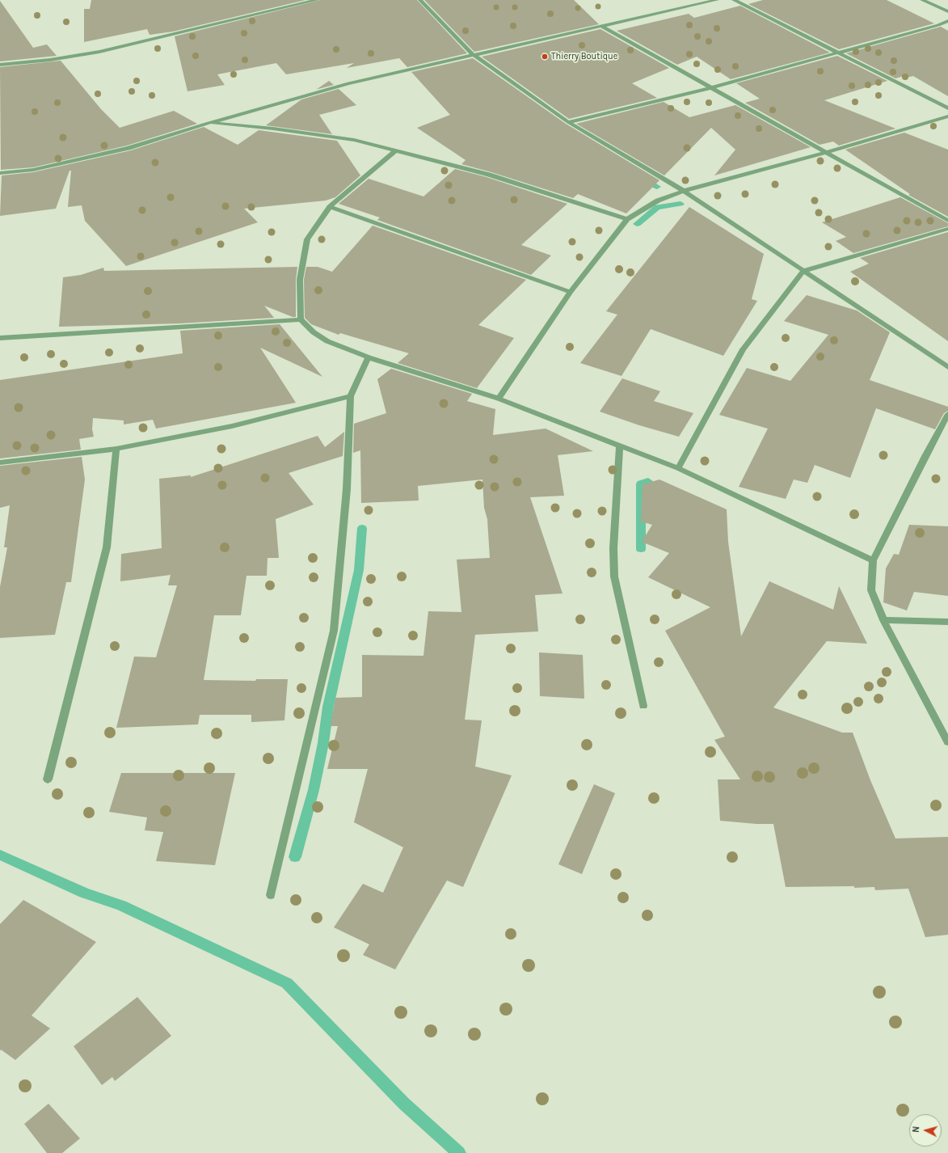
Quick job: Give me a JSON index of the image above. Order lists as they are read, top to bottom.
{
  "places": ["Thierry Boutique"],
  "north": "left"
}
